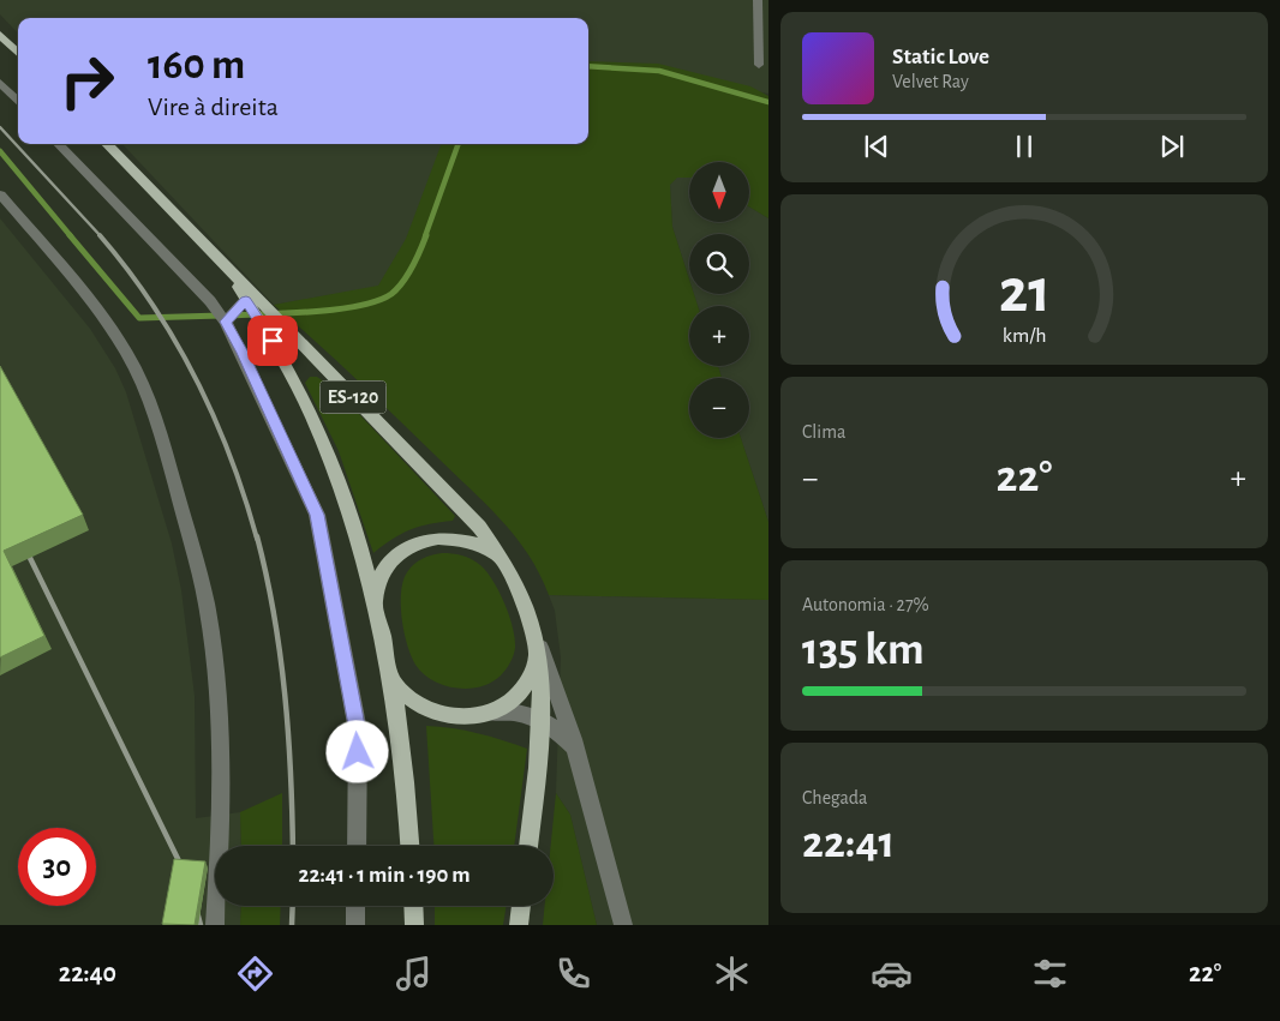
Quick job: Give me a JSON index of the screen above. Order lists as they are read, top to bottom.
{
  "streets": {
    "main road": ["ES-120"]
  },
  "north": "bottom",
  "page": {
    "turn": ["160 m", "Vire à direita"],
    "song": ["Static Love", "Velvet Ray"],
    "map_buttons": ["+", "−"],
    "tile": [
      "Clima",
      ["Autonomia · 27%", "135 km"],
      ["Chegada", "22:41"]
    ],
    "heat": ["−", "22°", "+"],
    "limit": "30",
    "trip": "22:41 · 1 min · 190 m",
    "tabs": ["22:40", "22°"],
    "gauge": ["21", "km/h"]
  }
}
